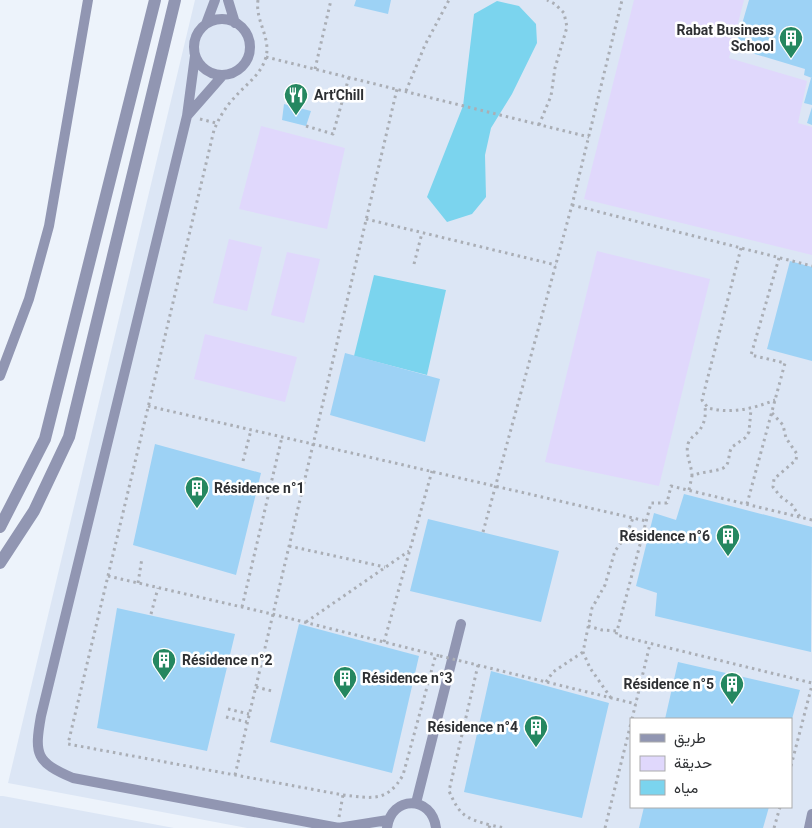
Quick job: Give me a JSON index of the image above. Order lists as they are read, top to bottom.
{
  "places": {
    "building": [
      "Rabat Business School",
      "Résidence n°1",
      "Résidence n°6",
      "Résidence n°2",
      "Résidence n°3",
      "Résidence n°5",
      "Résidence n°4"
    ],
    "restaurant": ["Art'Chill"]
  },
  "legend": ["طريق", "حديقة", "مياه"]
}
